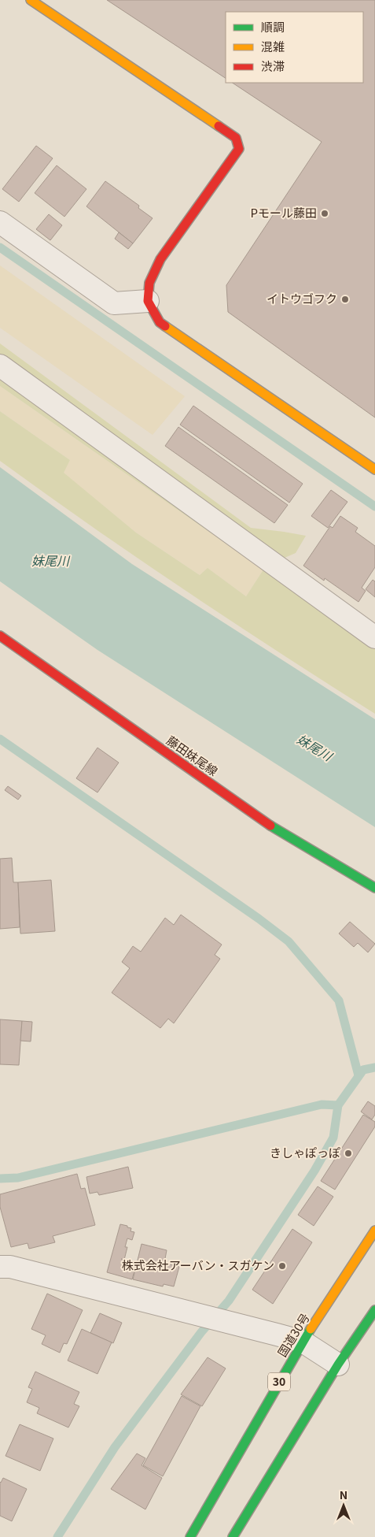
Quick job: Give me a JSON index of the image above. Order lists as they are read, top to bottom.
{
  "streets": {
    "main road": ["藤田妹尾線", "国道30号", "30"]
  },
  "water": ["妹尾川"],
  "places": [
    "Pモール藤田",
    "イトウゴフク",
    "きしゃぽっぽ",
    "株式会社アーバン・スガケン"
  ],
  "legend": ["順調", "混雑", "渋滞"],
  "north": "top"
}
